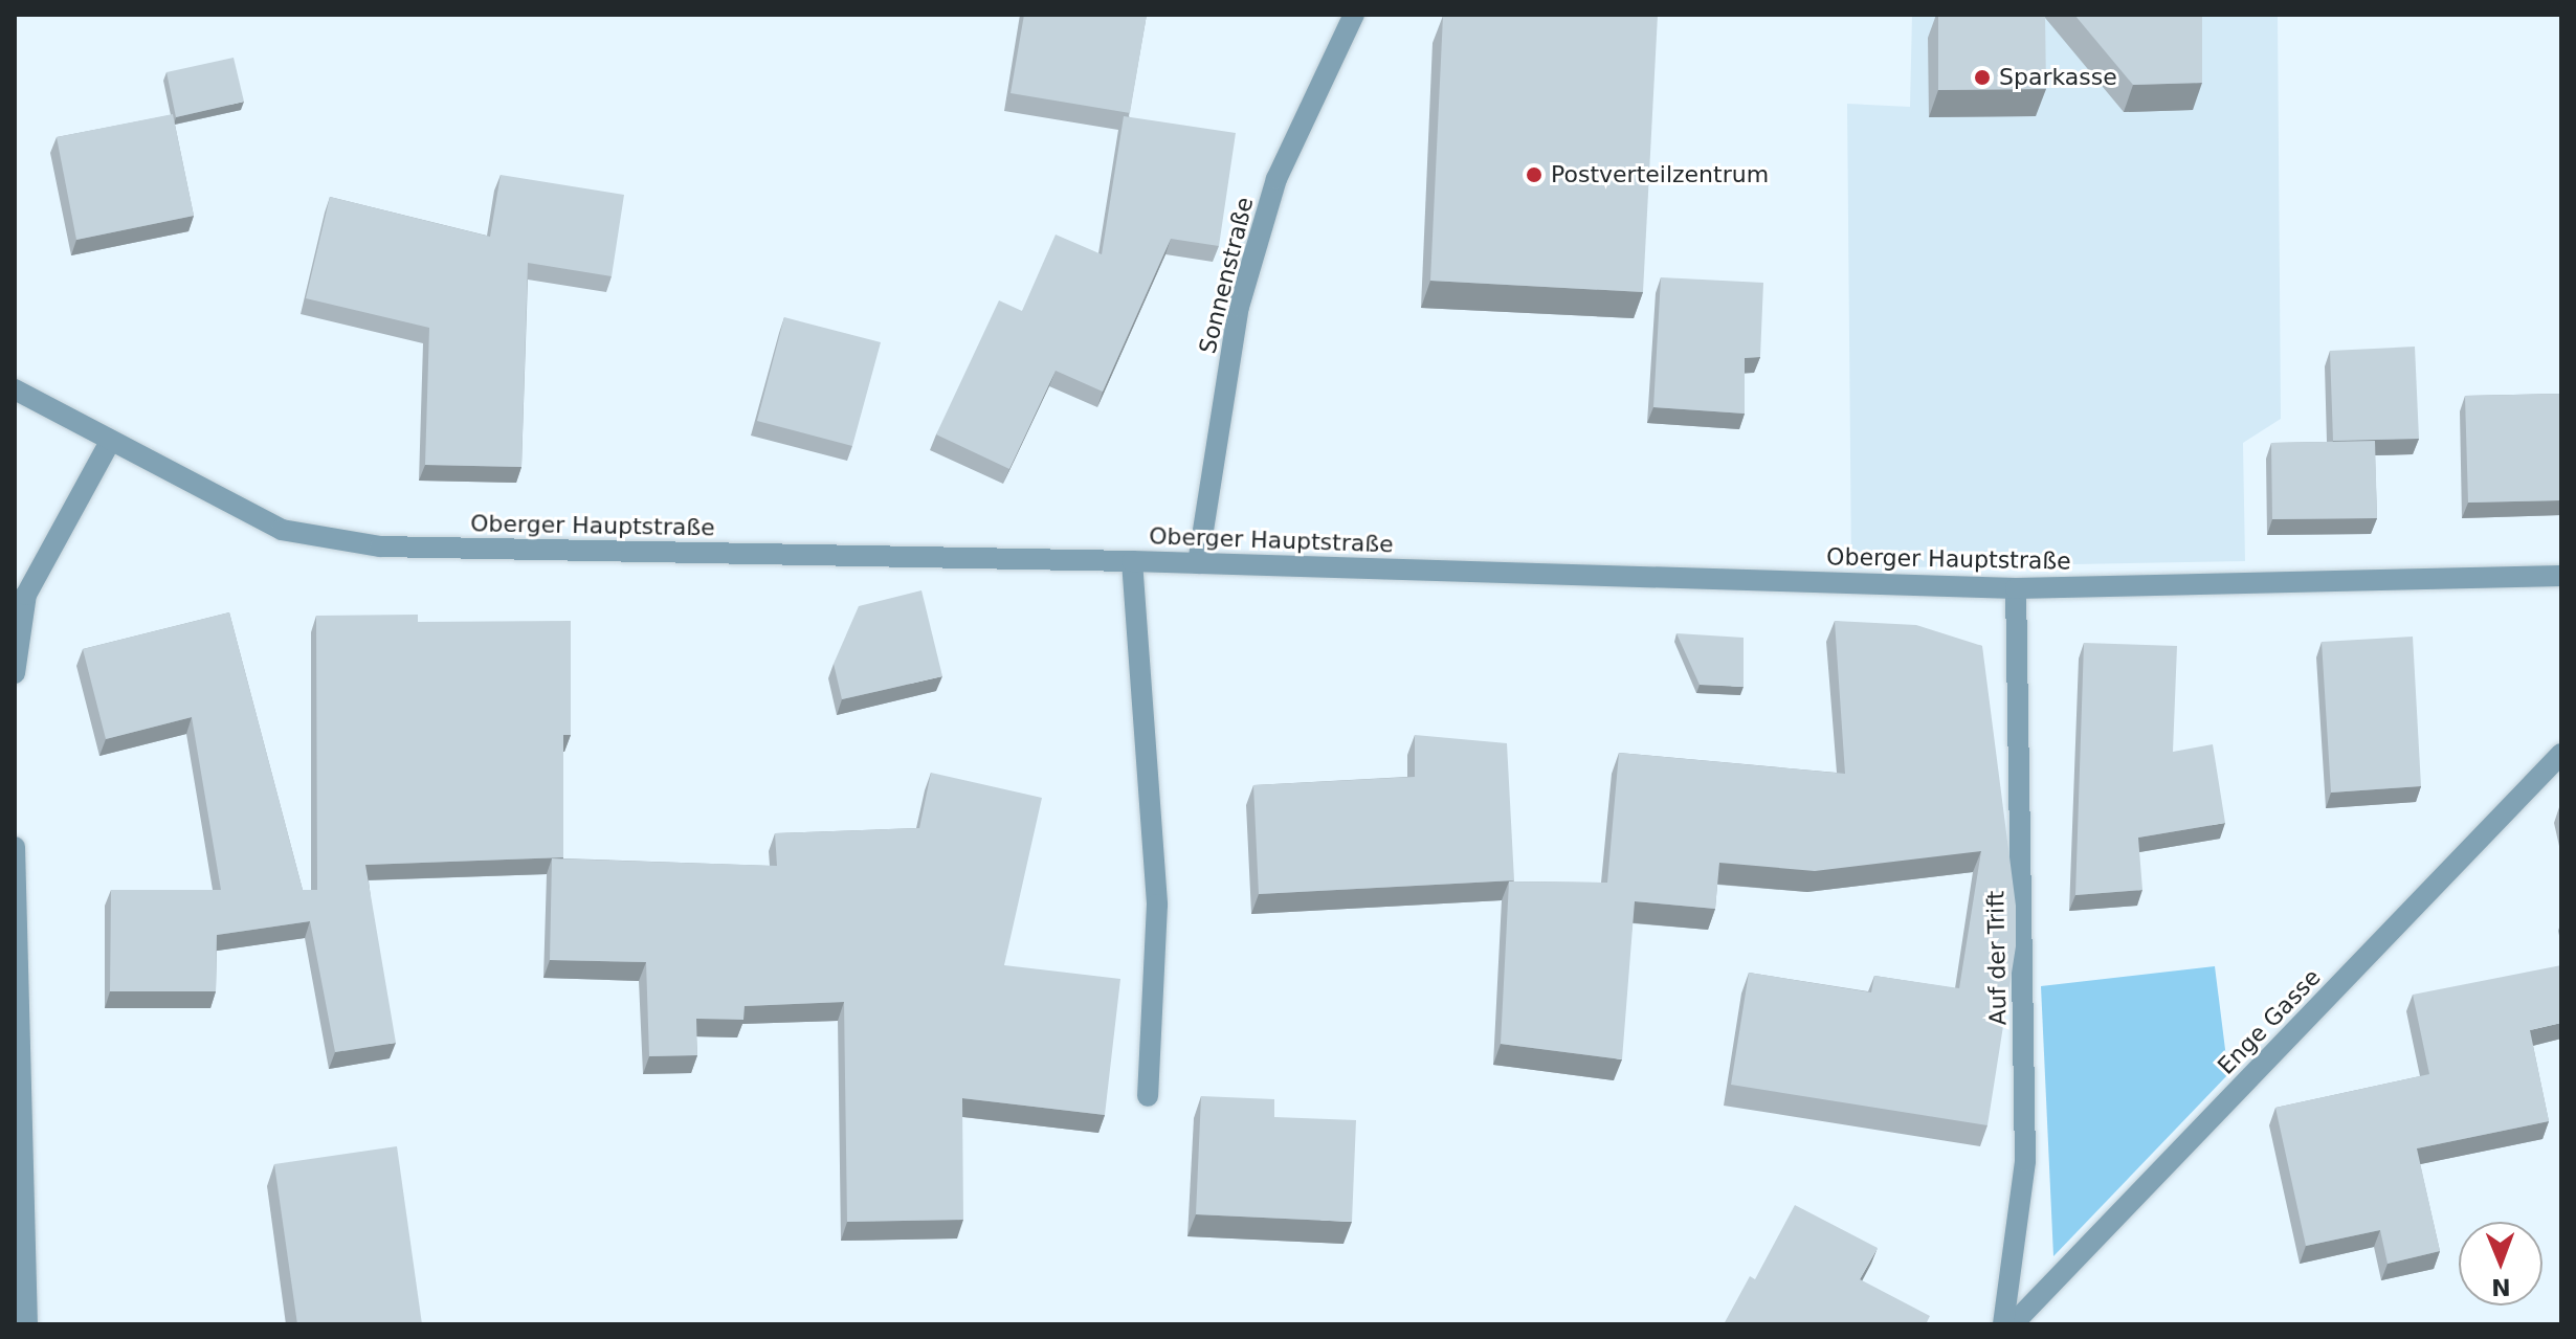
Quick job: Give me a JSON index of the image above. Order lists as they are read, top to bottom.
{
  "streets": {
    "street": [
      "Sonnenstraße",
      "Oberger Hauptstraße",
      "Auf der Trift",
      "Enge Gasse"
    ]
  },
  "crossings": [
    ["Sonnenstraße", "Oberger Hauptstraße"],
    ["Oberger Hauptstraße", "Auf der Trift"]
  ],
  "places": ["Sparkasse", "Postverteilzentrum"],
  "north": "bottom"
}
